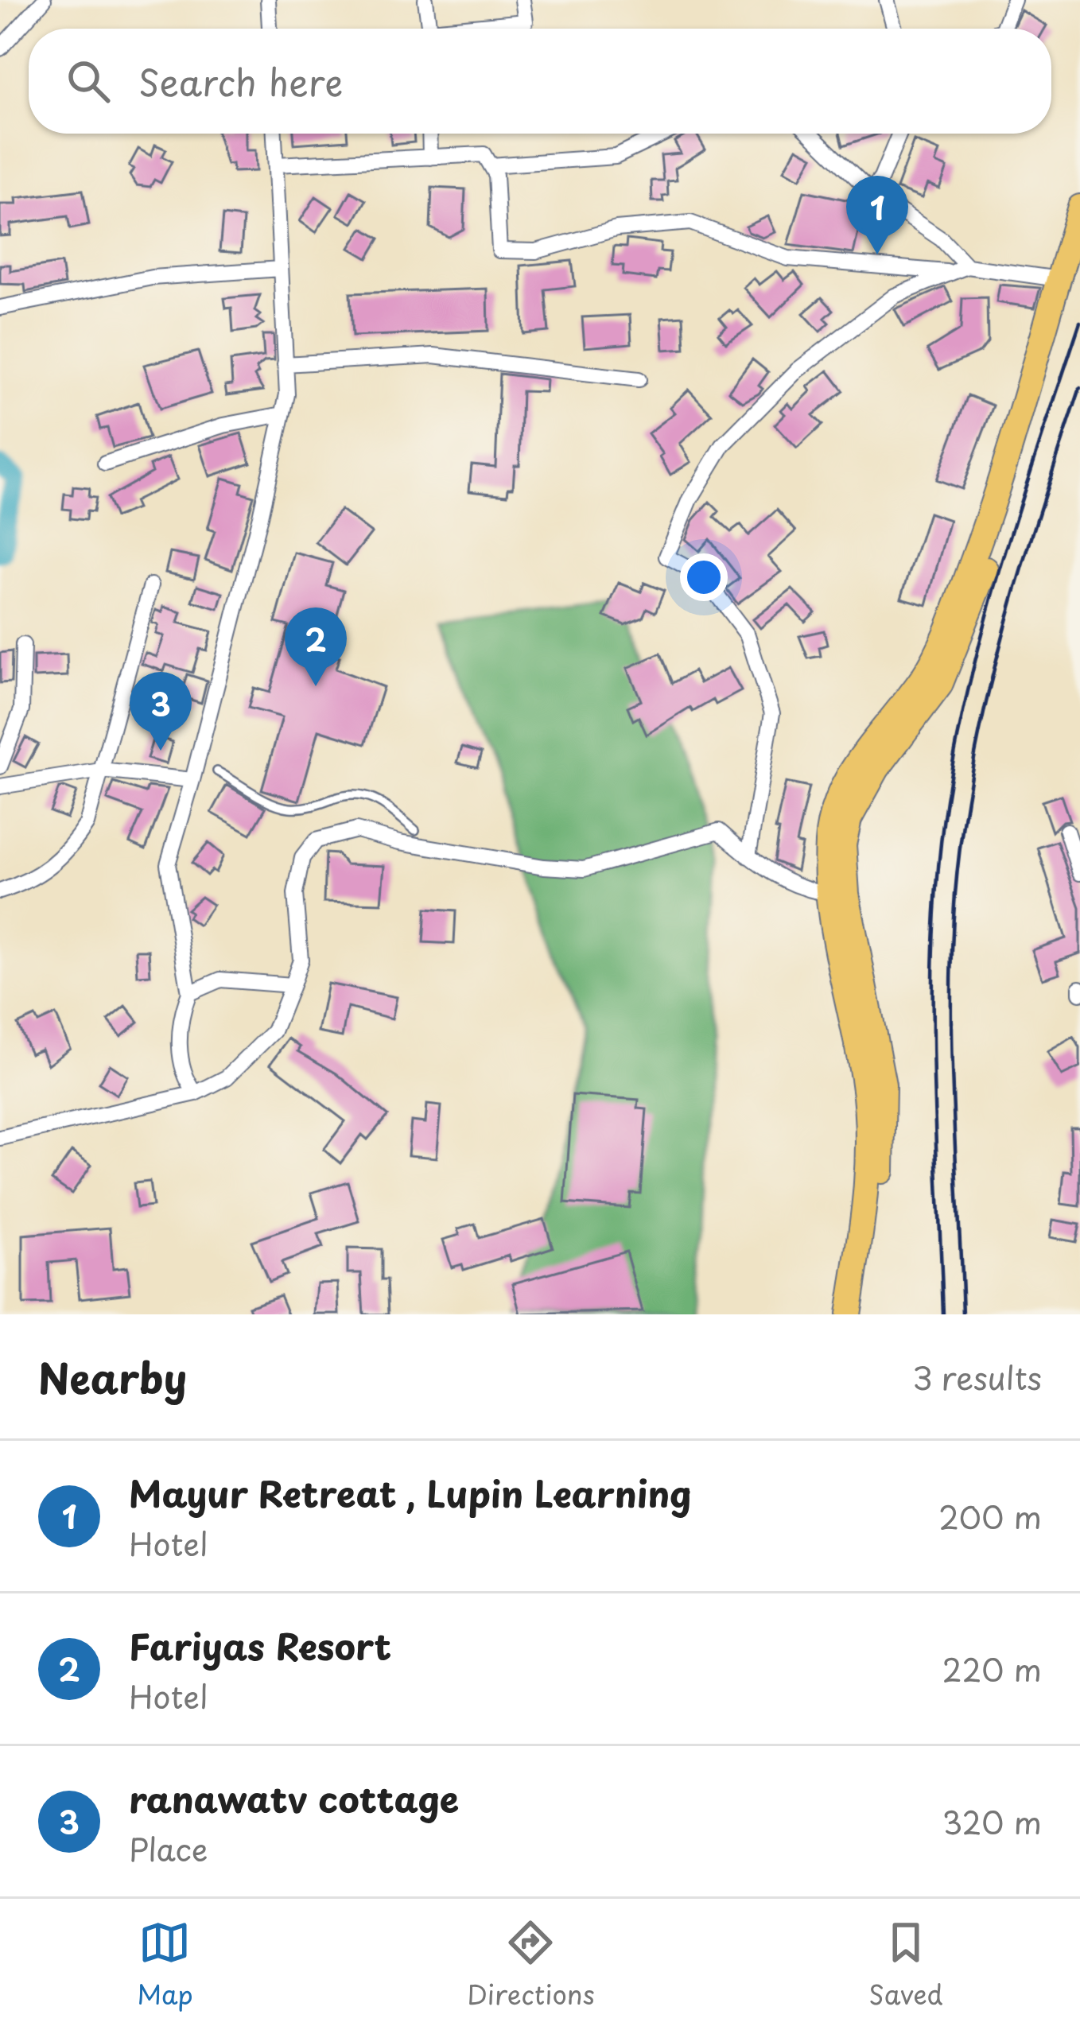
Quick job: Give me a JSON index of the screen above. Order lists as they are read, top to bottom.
{
  "page": {
    "search": "Search here",
    "pins": ["1", "2", "3"],
    "heading": ["Nearby", "3 results"],
    "list": [
      {
        "mark": "1",
        "name": "Mayur Retreat , Lupin Learning",
        "note": "Hotel",
        "value": "200 m"
      },
      {
        "mark": "2",
        "name": "Fariyas Resort",
        "note": "Hotel",
        "value": "220 m"
      },
      {
        "mark": "3",
        "name": "ranawatv cottage",
        "note": "Place",
        "value": "320 m"
      }
    ],
    "nav": ["Map", "Directions", "Saved"]
  }
}
